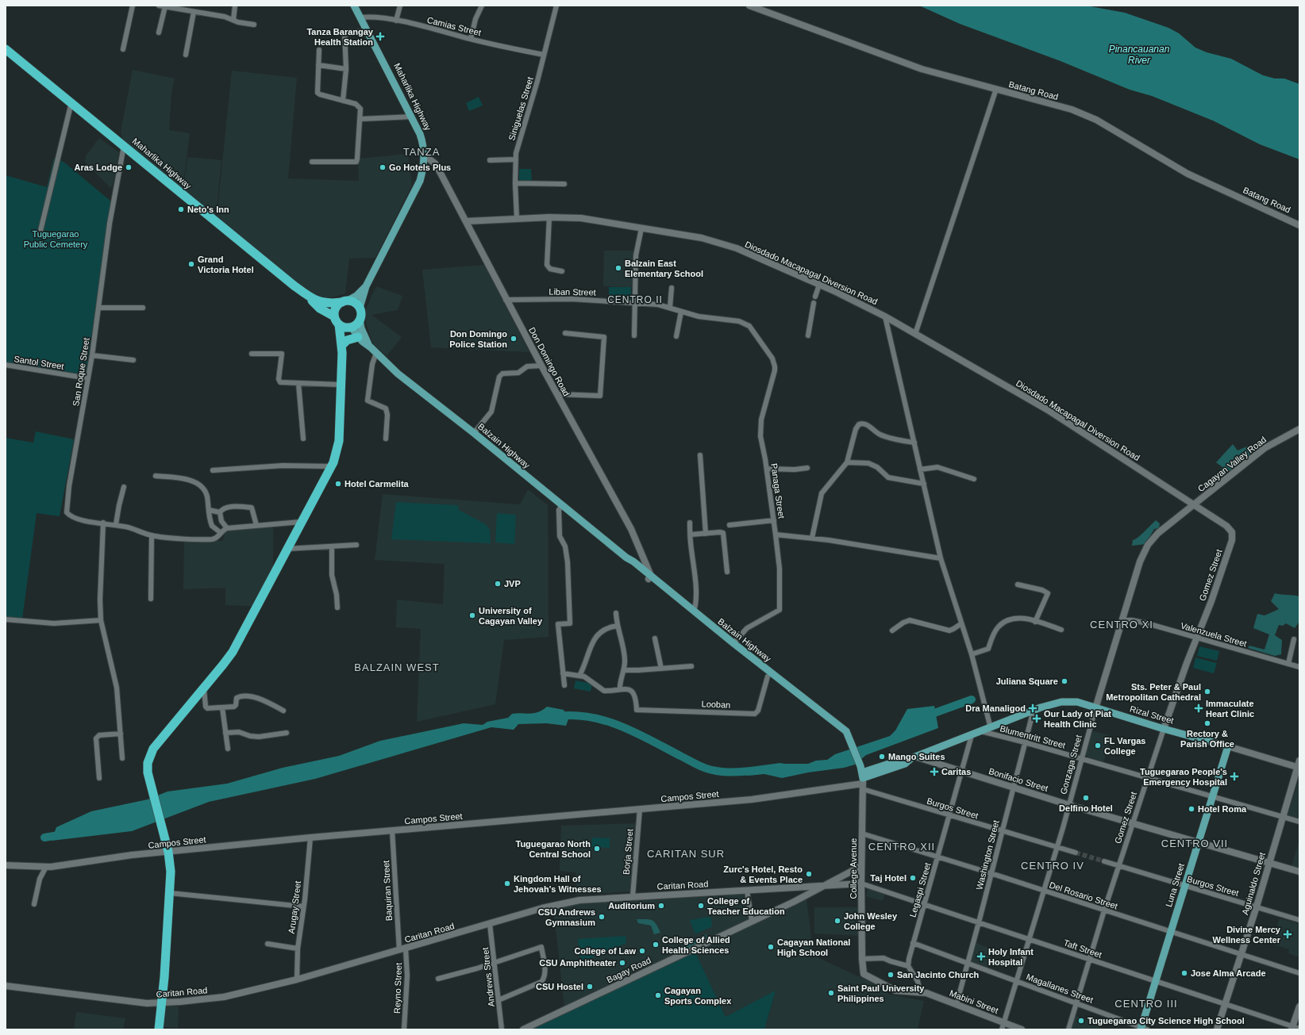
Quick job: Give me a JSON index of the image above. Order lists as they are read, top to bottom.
{
  "streets": {
    "highway": ["Maharlika Highway"],
    "main road": [
      "Batang Road",
      "Diosdado Macapagal Diversion Road",
      "Don Domingo Road",
      "Balzain Highway",
      "Cagayan Valley Road",
      "Gomez Street",
      "Rizal Street",
      "Gonzaga Street",
      "Bonifacio Street",
      "Campos Street",
      "College Avenue",
      "Aguinaldo Street",
      "Caritan Road",
      "Luna Street",
      "Bagay Road",
      "Mabini Street"
    ],
    "street": [
      "Camias Street",
      "Siniguelas Street",
      "Liban Street",
      "Santol Street",
      "San Roque Street",
      "Panaga Street",
      "Valenzuela Street",
      "Looban",
      "Blumentritt Street",
      "Burgos Street",
      "Borja Street",
      "Washington Street",
      "Legaspi Street",
      "Baquiran Street",
      "Del Rosario Street",
      "Arugay Street",
      "Taft Street",
      "Andrews Street",
      "Reyno Street",
      "Magallanes Street"
    ]
  },
  "crossings": [
    ["Camias Street", "Maharlika Highway"],
    ["Camias Street", "Siniguelas Street"],
    ["Maharlika Highway", "Don Domingo Road"],
    ["Maharlika Highway", "San Roque Street"],
    ["Siniguelas Street", "Diosdado Macapagal Diversion Road"],
    ["Diosdado Macapagal Diversion Road", "Don Domingo Road"],
    ["Diosdado Macapagal Diversion Road", "Cagayan Valley Road"],
    ["Diosdado Macapagal Diversion Road", "Gomez Street"],
    ["Diosdado Macapagal Diversion Road", "Gonzaga Street"],
    ["Liban Street", "Don Domingo Road"],
    ["Liban Street", "Panaga Street"],
    ["Don Domingo Road", "Balzain Highway"],
    ["Santol Street", "San Roque Street"],
    ["Balzain Highway", "Panaga Street"],
    ["Balzain Highway", "Looban"],
    ["Balzain Highway", "Rizal Street"],
    ["Balzain Highway", "Campos Street"],
    ["Balzain Highway", "Burgos Street"],
    ["Balzain Highway", "College Avenue"],
    ["Cagayan Valley Road", "Gomez Street"],
    ["Cagayan Valley Road", "Gonzaga Street"],
    ["Gomez Street", "Valenzuela Street"],
    ["Gomez Street", "Rizal Street"],
    ["Gomez Street", "Blumentritt Street"],
    ["Gomez Street", "Gonzaga Street"],
    ["Gomez Street", "Bonifacio Street"],
    ["Gomez Street", "Burgos Street"],
    ["Gomez Street", "Del Rosario Street"],
    ["Gomez Street", "Taft Street"],
    ["Gomez Street", "Magallanes Street"],
    ["Valenzuela Street", "Gonzaga Street"],
    ["Rizal Street", "Blumentritt Street"],
    ["Rizal Street", "Gonzaga Street"],
    ["Rizal Street", "Bonifacio Street"],
    ["Rizal Street", "Campos Street"],
    ["Rizal Street", "Burgos Street"],
    ["Rizal Street", "Washington Street"],
    ["Rizal Street", "College Avenue"],
    ["Rizal Street", "Aguinaldo Street"],
    ["Rizal Street", "Luna Street"],
    ["Rizal Street", "Legaspi Street"],
    ["Blumentritt Street", "Gonzaga Street"],
    ["Blumentritt Street", "Washington Street"],
    ["Blumentritt Street", "Aguinaldo Street"],
    ["Blumentritt Street", "Luna Street"],
    ["Gonzaga Street", "Bonifacio Street"],
    ["Gonzaga Street", "Burgos Street"],
    ["Gonzaga Street", "Del Rosario Street"],
    ["Gonzaga Street", "Taft Street"],
    ["Gonzaga Street", "Magallanes Street"],
    ["Gonzaga Street", "Mabini Street"],
    ["Bonifacio Street", "Washington Street"],
    ["Bonifacio Street", "Aguinaldo Street"],
    ["Bonifacio Street", "Luna Street"],
    ["Bonifacio Street", "Legaspi Street"],
    ["Campos Street", "Burgos Street"],
    ["Campos Street", "Borja Street"],
    ["Campos Street", "College Avenue"],
    ["Campos Street", "Baquiran Street"],
    ["Campos Street", "Arugay Street"],
    ["Burgos Street", "Washington Street"],
    ["Burgos Street", "College Avenue"],
    ["Burgos Street", "Aguinaldo Street"],
    ["Burgos Street", "Luna Street"],
    ["Burgos Street", "Legaspi Street"],
    ["Borja Street", "Caritan Road"],
    ["Washington Street", "Del Rosario Street"],
    ["Washington Street", "Taft Street"],
    ["Washington Street", "Magallanes Street"],
    ["Washington Street", "Mabini Street"],
    ["College Avenue", "Caritan Road"],
    ["College Avenue", "Del Rosario Street"],
    ["College Avenue", "Taft Street"],
    ["College Avenue", "Bagay Road"],
    ["College Avenue", "Mabini Street"],
    ["Aguinaldo Street", "Del Rosario Street"],
    ["Aguinaldo Street", "Taft Street"],
    ["Caritan Road", "Baquiran Street"],
    ["Caritan Road", "Arugay Street"],
    ["Caritan Road", "Taft Street"],
    ["Caritan Road", "Bagay Road"],
    ["Caritan Road", "Andrews Street"],
    ["Caritan Road", "Reyno Street"],
    ["Luna Street", "Del Rosario Street"],
    ["Luna Street", "Taft Street"],
    ["Luna Street", "Magallanes Street"],
    ["Legaspi Street", "Del Rosario Street"],
    ["Legaspi Street", "Taft Street"],
    ["Legaspi Street", "Magallanes Street"],
    ["Baquiran Street", "Reyno Street"]
  ],
  "districts": [
    "TANZA",
    "CENTRO II",
    "CENTRO XI",
    "BALZAIN WEST",
    "CENTRO VII",
    "CENTRO XII",
    "CARITAN SUR",
    "CENTRO IV",
    "CENTRO III"
  ],
  "water": ["Pinancauanan River"],
  "parks": ["Tuguegarao Public Cemetery"],
  "places": {
    "health": [
      "Tanza Barangay Health Station",
      "Dra Manaligod",
      "Immaculate Heart Clinic",
      "Our Lady of Piat Health Clinic",
      "Caritas",
      "Tuguegarao People's Emergency Hospital",
      "Divine Mercy Wellness Center",
      "Holy Infant Hospital"
    ],
    "other": [
      "Aras Lodge",
      "Go Hotels Plus",
      "Neto's Inn",
      "Grand Victoria Hotel",
      "Balzain East Elementary School",
      "Don Domingo Police Station",
      "Hotel Carmelita",
      "JVP",
      "University of Cagayan Valley",
      "Juliana Square",
      "Sts. Peter & Paul Metropolitan Cathedral",
      "Rectory & Parish Office",
      "FL Vargas College",
      "Mango Suites",
      "Delfino Hotel",
      "Hotel Roma",
      "Tuguegarao North Central School",
      "Zurc's Hotel, Resto & Events Place",
      "Taj Hotel",
      "Kingdom Hall of Jehovah's Witnesses",
      "Auditorium",
      "College of Teacher Education",
      "CSU Andrews Gymnasium",
      "John Wesley College",
      "College of Allied Health Sciences",
      "Cagayan National High School",
      "College of Law",
      "CSU Amphitheater",
      "Jose Alma Arcade",
      "San Jacinto Church",
      "CSU Hostel",
      "Saint Paul University Philippines",
      "Cagayan Sports Complex",
      "Tuguegarao City Science High School"
    ]
  }
}
